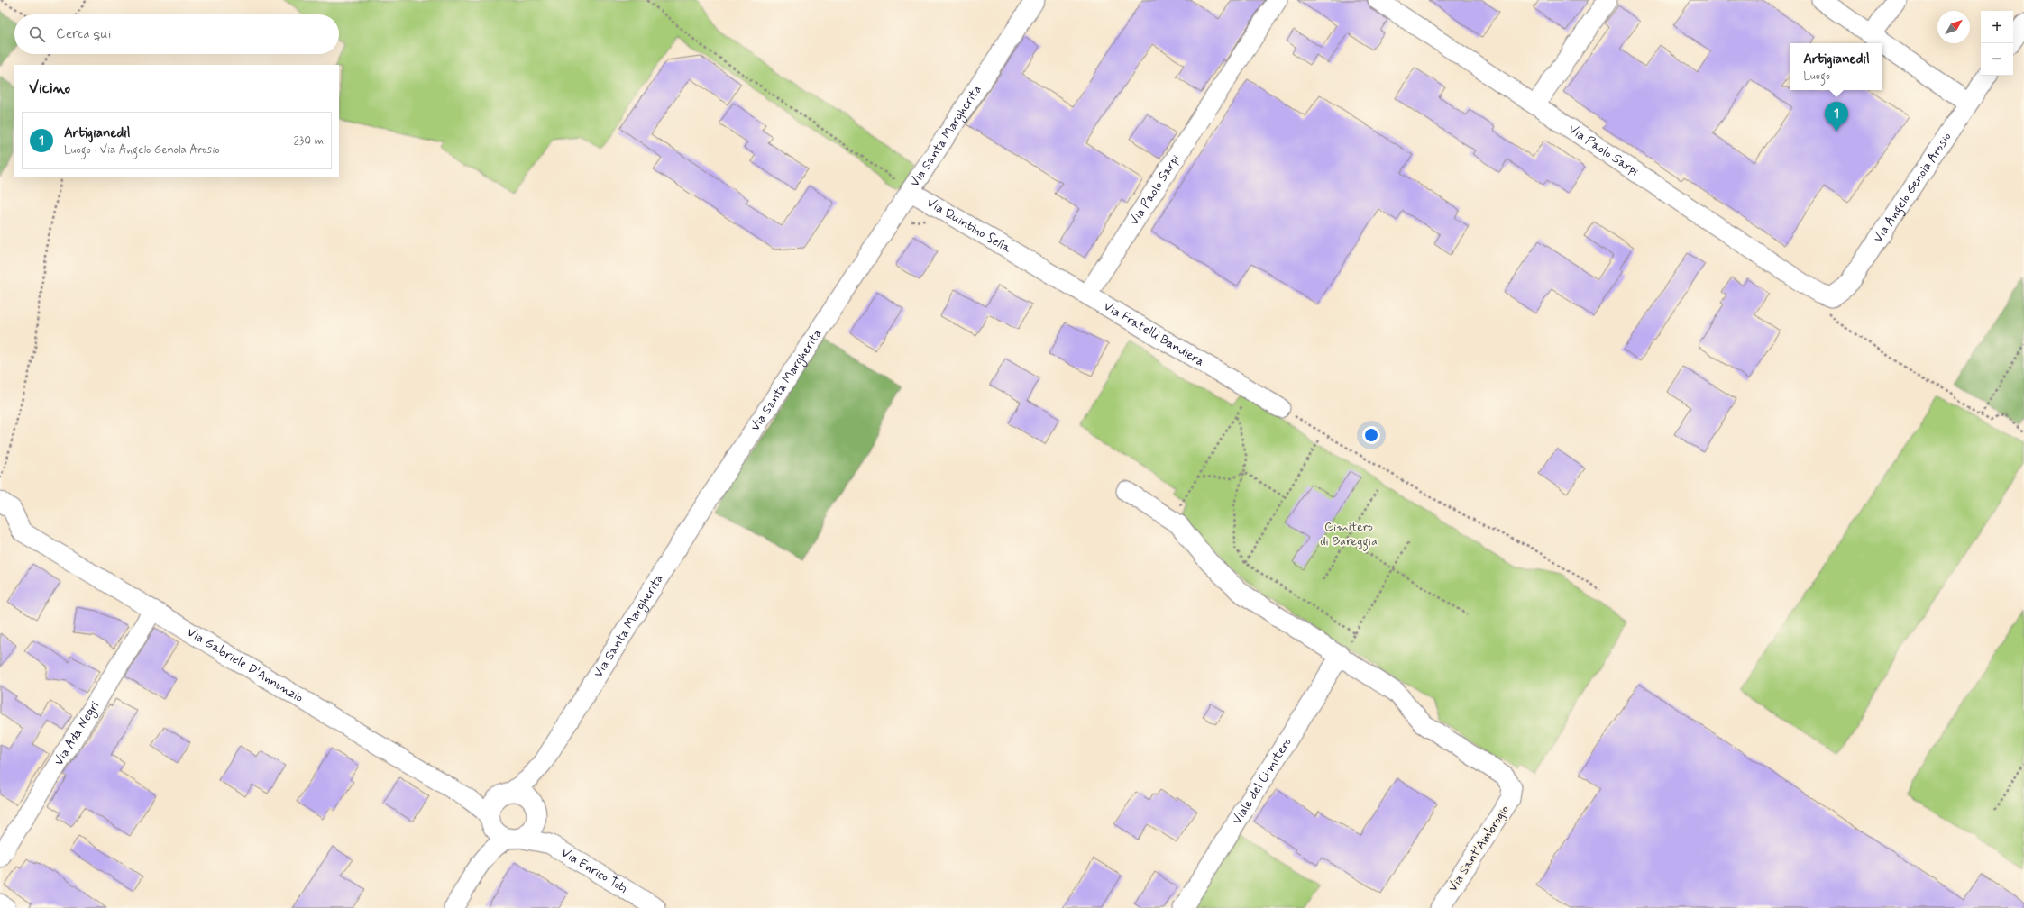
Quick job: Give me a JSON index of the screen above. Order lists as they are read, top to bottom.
{
  "streets": {
    "street": [
      "Via Santa Margherita",
      "Via Paolo Sarpi",
      "Via Angelo Genola Arosio",
      "Via Quintino Sella",
      "Via Fratelli Bandiera",
      "Via Gabriele D'Annunzio",
      "Via Ada Negri",
      "Viale del Cimitero",
      "Via Sant'Ambrogio",
      "Via Enrico Toti"
    ]
  },
  "crossings": [
    ["Via Santa Margherita", "Via Quintino Sella"],
    ["Via Santa Margherita", "Via Gabriele D'Annunzio"],
    ["Via Santa Margherita", "Via Enrico Toti"],
    ["Via Paolo Sarpi", "Via Angelo Genola Arosio"],
    ["Via Paolo Sarpi", "Via Fratelli Bandiera"],
    ["Via Quintino Sella", "Via Fratelli Bandiera"],
    ["Via Gabriele D'Annunzio", "Via Ada Negri"],
    ["Via Gabriele D'Annunzio", "Via Enrico Toti"],
    ["Viale del Cimitero", "Via Sant'Ambrogio"]
  ],
  "parks": ["Cimitero di Bareggia"],
  "north": "top right",
  "page": {
    "map_buttons": ["+", "−"],
    "search": "Cerca qui",
    "popup": ["Artigianedil", "Luogo"],
    "heading": "Vicino",
    "pins": "1",
    "list": [
      {
        "mark": "1",
        "name": "Artigianedil",
        "note": "Luogo · Via Angelo Genola Arosio",
        "value": "230 m"
      }
    ]
  }
}
